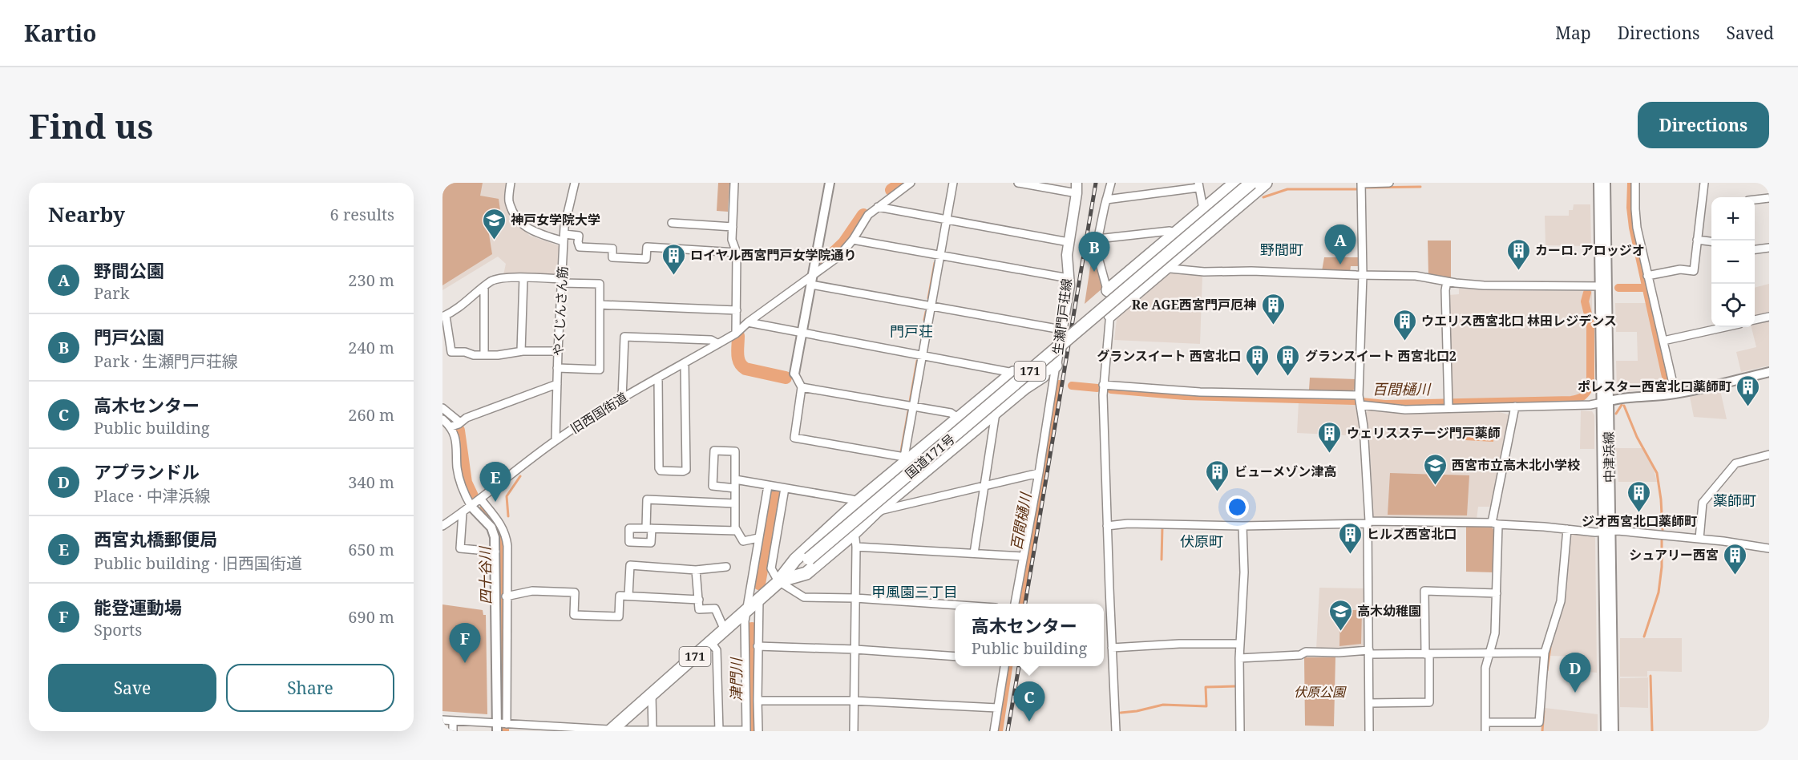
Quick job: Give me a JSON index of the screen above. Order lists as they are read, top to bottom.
{
  "streets": {
    "highway": ["171", "国道171号"],
    "main road": ["生瀬門戸荘線"],
    "street": ["やくじんさん筋", "旧西国街道", "中津浜線"]
  },
  "crossings": [
    ["やくじんさん筋", "旧西国街道"],
    ["生瀬門戸荘線", "171"],
    ["171", "国道171号"]
  ],
  "districts": [
    "野間町",
    "門戸荘",
    "薬師町",
    "伏原町",
    "甲風園三丁目"
  ],
  "water": ["百間樋川", "四十谷川", "津門川"],
  "parks": ["伏原公園"],
  "places": {
    "school or university": ["神戸女学院大学", "西宮市立高木北小学校", "高木幼稚園"],
    "building": [
      "カーロ. アロッジオ",
      "ロイヤル西宮門戸女学院通り",
      "Re AGE西宮門戸厄神",
      "ウエリス西宮北口 林田レジデンス",
      "グランスイート 西宮北口",
      "グランスイート 西宮北口2",
      "ポレスター西宮北口薬師町",
      "ウェリスステージ門戸薬師",
      "ビューメゾン津高",
      "ジオ西宮北口薬師町",
      "ヒルズ西宮北口",
      "シュアリー西宮"
    ]
  },
  "page": {
    "header": "Kartio",
    "nav": ["Map", "Directions", "Saved"],
    "buttons": [
      "Directions",
      ["Save", "Share"]
    ],
    "title": "Find us",
    "heading": ["Nearby", "6 results"],
    "map_buttons": ["+", "−"],
    "pins": [
      "A",
      "B",
      "E",
      "F",
      "D",
      "C"
    ],
    "list": [
      {
        "mark": "A",
        "name": "野間公園",
        "note": "Park",
        "value": "230 m"
      },
      {
        "mark": "B",
        "name": "門戸公園",
        "note": "Park · 生瀬門戸荘線",
        "value": "240 m"
      },
      {
        "mark": "C",
        "name": "高木センター",
        "note": "Public building",
        "value": "260 m"
      },
      {
        "mark": "D",
        "name": "アプランドル",
        "note": "Place · 中津浜線",
        "value": "340 m"
      },
      {
        "mark": "E",
        "name": "西宮丸橋郵便局",
        "note": "Public building · 旧西国街道",
        "value": "650 m"
      },
      {
        "mark": "F",
        "name": "能登運動場",
        "note": "Sports",
        "value": "690 m"
      }
    ],
    "popup": ["高木センター", "Public building"]
  }
}
